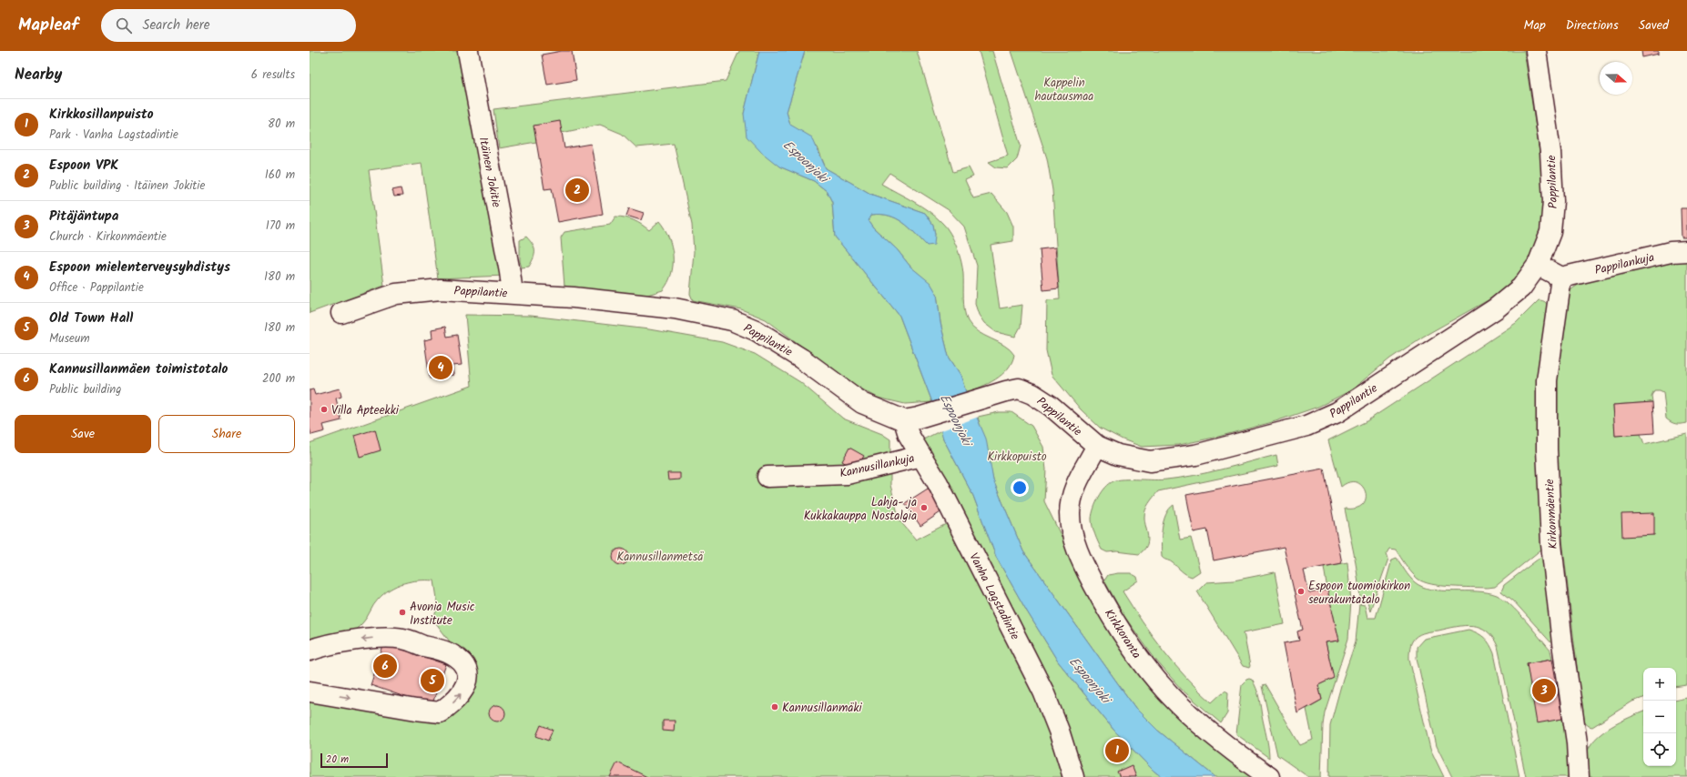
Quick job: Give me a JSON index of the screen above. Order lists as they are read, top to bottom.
{
  "streets": {
    "street": [
      "Itäinen Jokitie",
      "Pappilantie",
      "Pappilankuja",
      "Kannusillankuja",
      "Kirkonmäentie",
      "Vanha Lagstadintie",
      "Kirkkoranta"
    ]
  },
  "crossings": [
    ["Itäinen Jokitie", "Pappilantie"],
    ["Pappilantie", "Vanha Lagstadintie"],
    ["Pappilantie", "Kirkkoranta"],
    ["Pappilankuja", "Kirkonmäentie"],
    ["Kannusillankuja", "Vanha Lagstadintie"]
  ],
  "water": ["Espoonjoki"],
  "parks": ["Kappelin hautausmaa", "Kirkkopuisto", "Kannusillanmetsä"],
  "places": [
    "Villa Apteekki",
    "Lahja- ja Kukkakauppa Nostalgia",
    "Espoon tuomiokirkon seurakuntatalo",
    "Avonia Music Institute",
    "Kannusillanmäki"
  ],
  "scale_bar": "20 m",
  "north": "right",
  "page": {
    "header": "Mapleaf",
    "search": "Search here",
    "nav": ["Map", "Directions", "Saved"],
    "heading": ["Nearby", "6 results"],
    "list": [
      {
        "mark": "1",
        "name": "Kirkkosillanpuisto",
        "note": "Park · Vanha Lagstadintie",
        "value": "80 m"
      },
      {
        "mark": "2",
        "name": "Espoon VPK",
        "note": "Public building · Itäinen Jokitie",
        "value": "160 m"
      },
      {
        "mark": "3",
        "name": "Pitäjäntupa",
        "note": "Church · Kirkonmäentie",
        "value": "170 m"
      },
      {
        "mark": "4",
        "name": "Espoon mielenterveysyhdistys",
        "note": "Office · Pappilantie",
        "value": "180 m"
      },
      {
        "mark": "5",
        "name": "Old Town Hall",
        "note": "Museum",
        "value": "180 m"
      },
      {
        "mark": "6",
        "name": "Kannusillanmäen toimistotalo",
        "note": "Public building",
        "value": "200 m"
      }
    ],
    "pins": [
      "2",
      "4",
      "6",
      "5",
      "3",
      "1"
    ],
    "buttons": ["Save", "Share"],
    "map_buttons": ["+", "−"],
    "scale": "20 m"
  }
}
